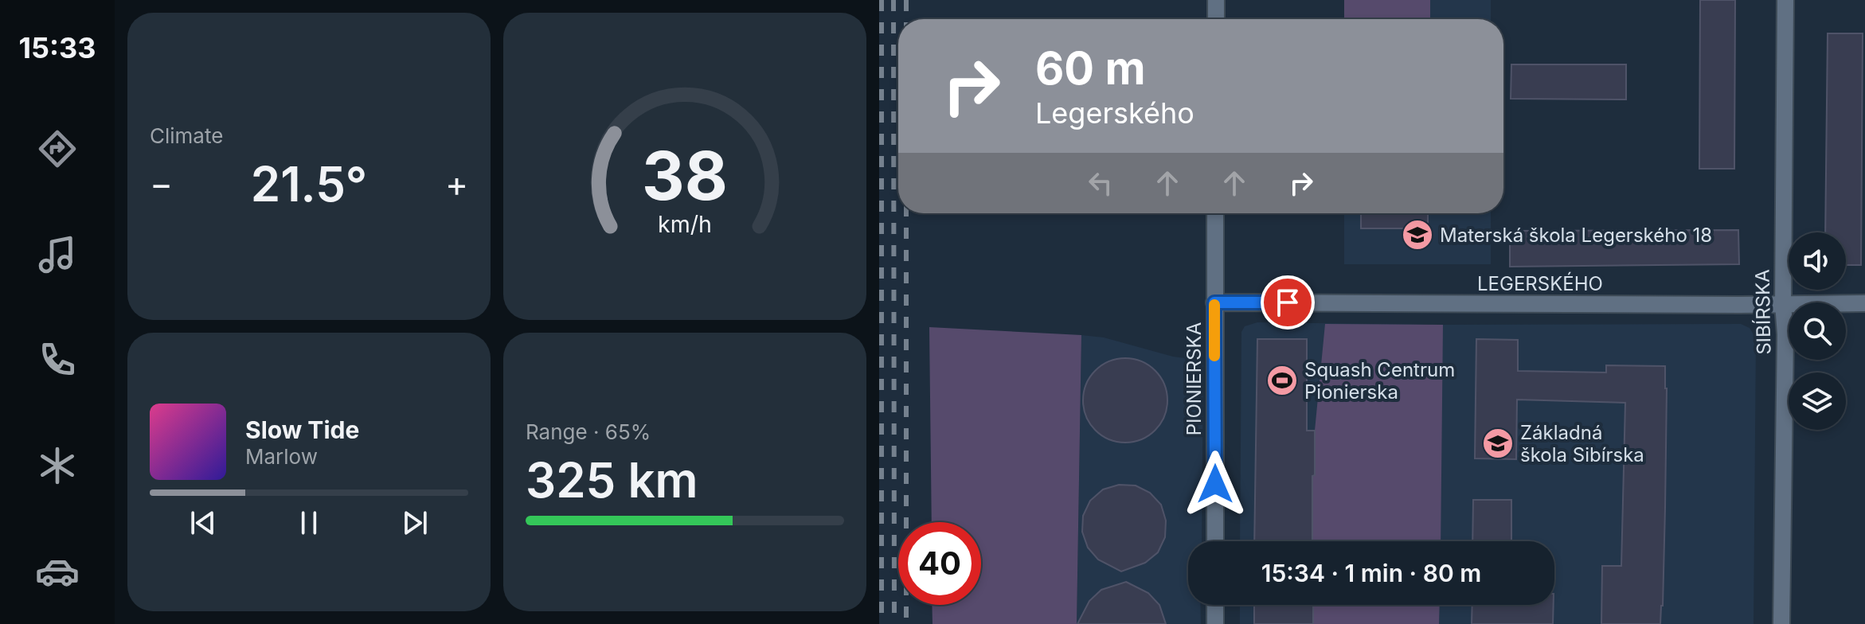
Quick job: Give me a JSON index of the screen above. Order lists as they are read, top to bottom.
{
  "streets": {
    "street": ["LEGERSKÉHO", "SIBÍRSKA", "PIONIERSKA"]
  },
  "crossings": [
    ["LEGERSKÉHO", "SIBÍRSKA"],
    ["LEGERSKÉHO", "PIONIERSKA"]
  ],
  "places": {
    "school or university": ["Materská škola Legerského 18", "Základná škola Sibírska"],
    "sports": ["Squash Centrum Pionierska"]
  },
  "page": {
    "tabs": "15:33",
    "tile": [
      "Climate",
      ["Range · 65%", "325 km"]
    ],
    "turn": ["60 m", "Legerského"],
    "heat": ["−", "21.5°", "+"],
    "song": ["Slow Tide", "Marlow"],
    "limit": "40",
    "trip": "15:34 · 1 min · 80 m",
    "gauge": ["38", "km/h"]
  }
}
